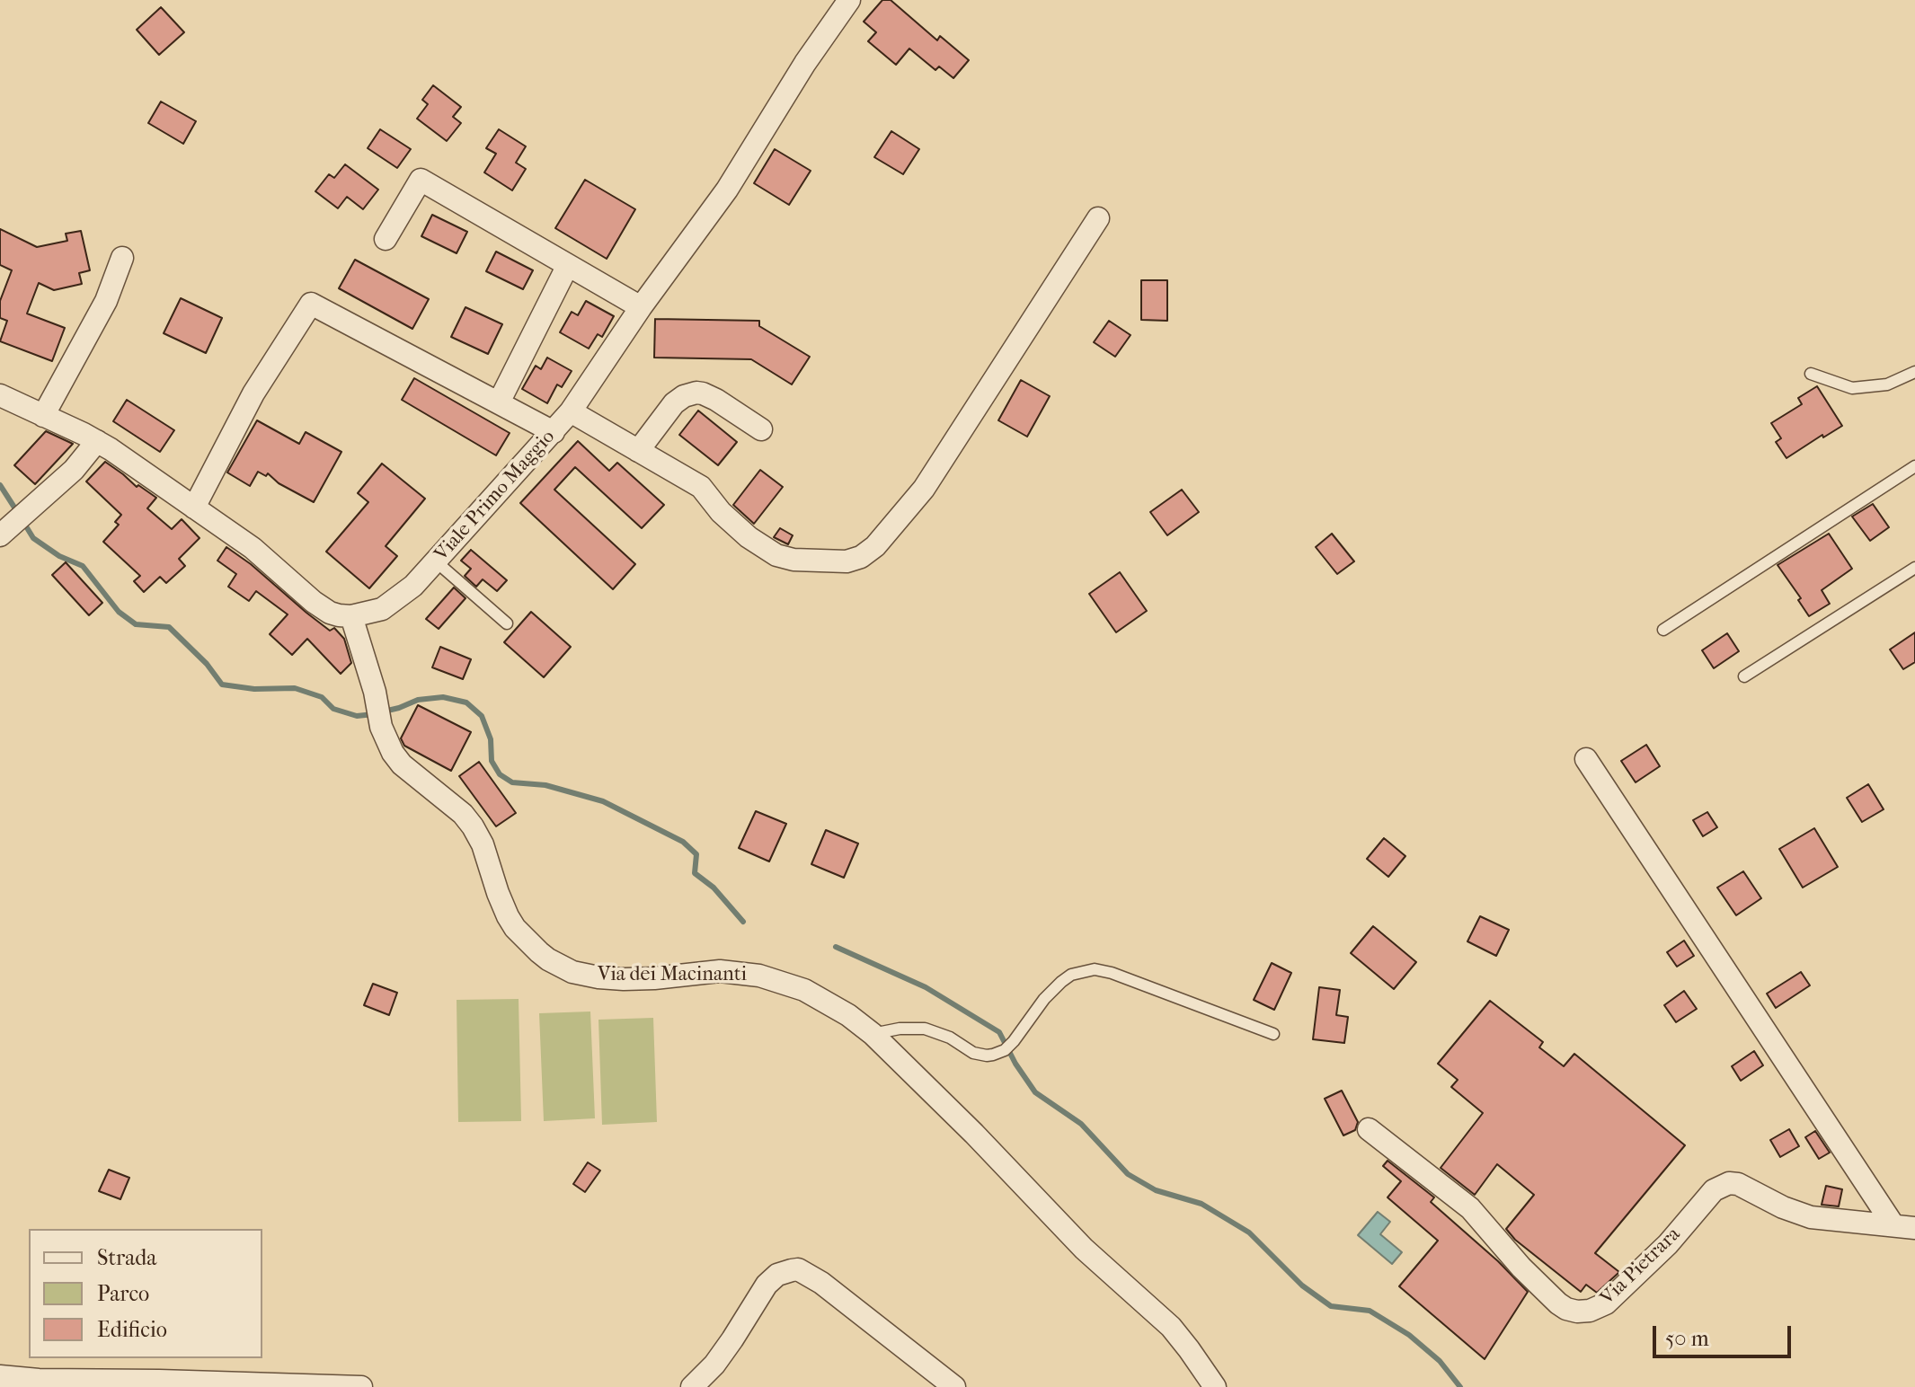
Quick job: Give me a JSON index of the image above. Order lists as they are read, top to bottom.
{
  "streets": {
    "street": ["Viale Primo Maggio", "Via dei Macinanti", "Via Pietrara"]
  },
  "crossings": [
    ["Viale Primo Maggio", "Via dei Macinanti"]
  ],
  "legend": ["Strada", "Parco", "Edificio"],
  "scale_bar": "50 m"
}
